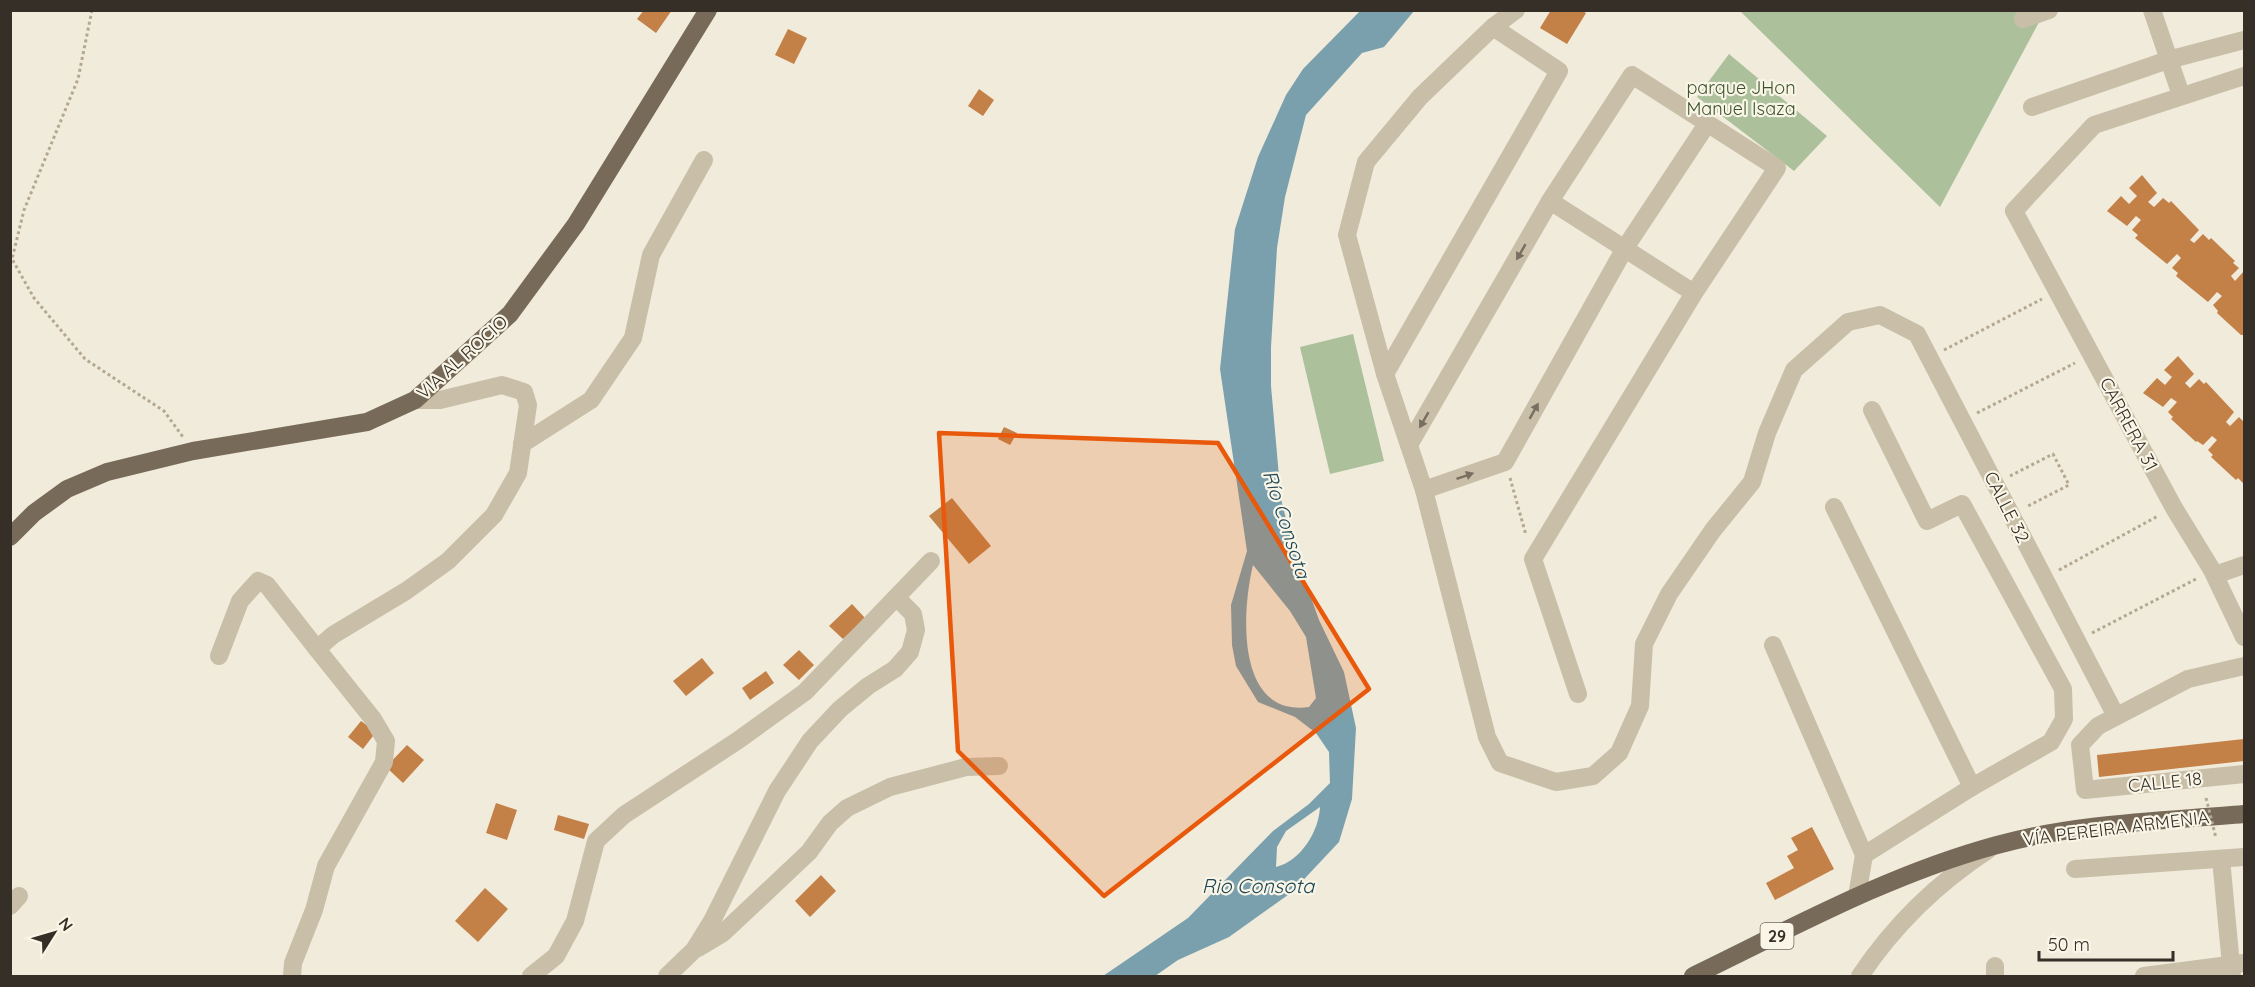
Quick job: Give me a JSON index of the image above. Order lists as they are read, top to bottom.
{
  "streets": {
    "main road": ["VIA AL ROCIO", "VÍA PEREIRA ARMENIA", "29"],
    "street": ["CARRERA 31", "CALLE 32", "CALLE 18"]
  },
  "crossings": [
    ["CALLE 32", "CALLE 18"]
  ],
  "water": ["Río Consota", "Rio Consota"],
  "parks": ["parque JHon Manuel Isaza"],
  "scale_bar": "50 m",
  "north": "top right"
}
